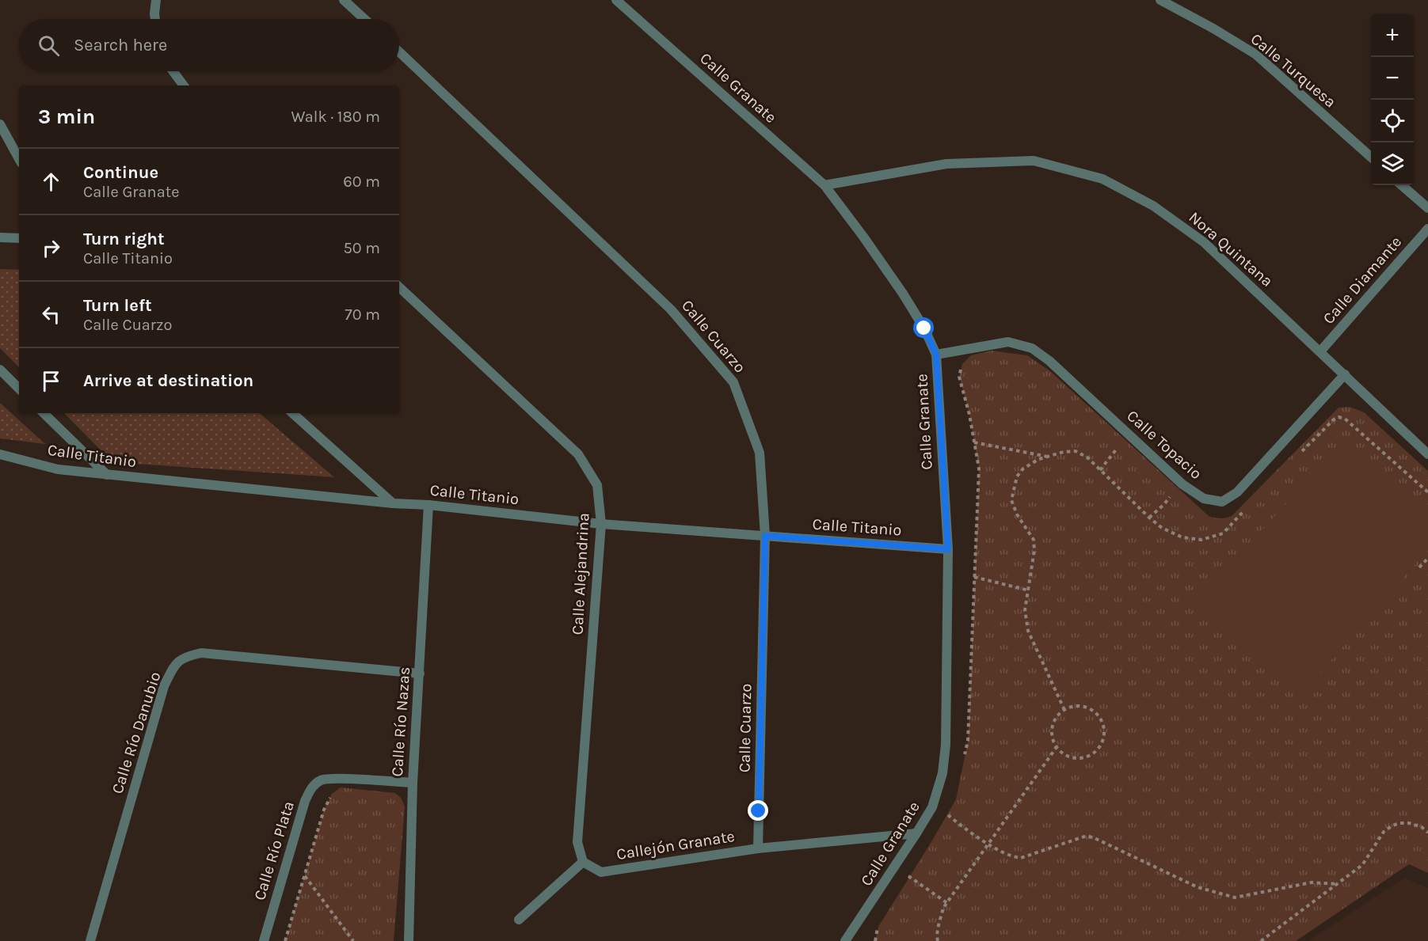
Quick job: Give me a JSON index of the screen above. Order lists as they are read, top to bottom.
{
  "streets": {
    "street": [
      "Calle Turquesa",
      "Calle Granate",
      "Nora Quintana",
      "Calle Diamante",
      "Calle Cuarzo",
      "Calle Topacio",
      "Calle Titanio",
      "Calle Alejandrina",
      "Calle Río Nazas",
      "Calle Río Danubio",
      "Callejón Granate",
      "Calle Río Plata"
    ]
  },
  "crossings": [
    ["Calle Granate", "Nora Quintana"],
    ["Calle Granate", "Calle Topacio"],
    ["Calle Granate", "Calle Titanio"],
    ["Calle Granate", "Callejón Granate"],
    ["Nora Quintana", "Calle Diamante"],
    ["Nora Quintana", "Calle Topacio"],
    ["Calle Cuarzo", "Calle Titanio"],
    ["Calle Cuarzo", "Callejón Granate"],
    ["Calle Titanio", "Calle Alejandrina"],
    ["Calle Titanio", "Calle Río Nazas"],
    ["Calle Alejandrina", "Callejón Granate"],
    ["Calle Río Nazas", "Calle Río Danubio"],
    ["Calle Río Nazas", "Calle Río Plata"]
  ],
  "page": {
    "map_buttons": ["+", "−"],
    "search": "Search here",
    "heading": ["3 min", "Walk · 180 m"],
    "list": [
      ["Continue", "Calle Granate", "60 m"],
      ["Turn right", "Calle Titanio", "50 m"],
      ["Turn left", "Calle Cuarzo", "70 m"],
      "Arrive at destination"
    ]
  }
}
